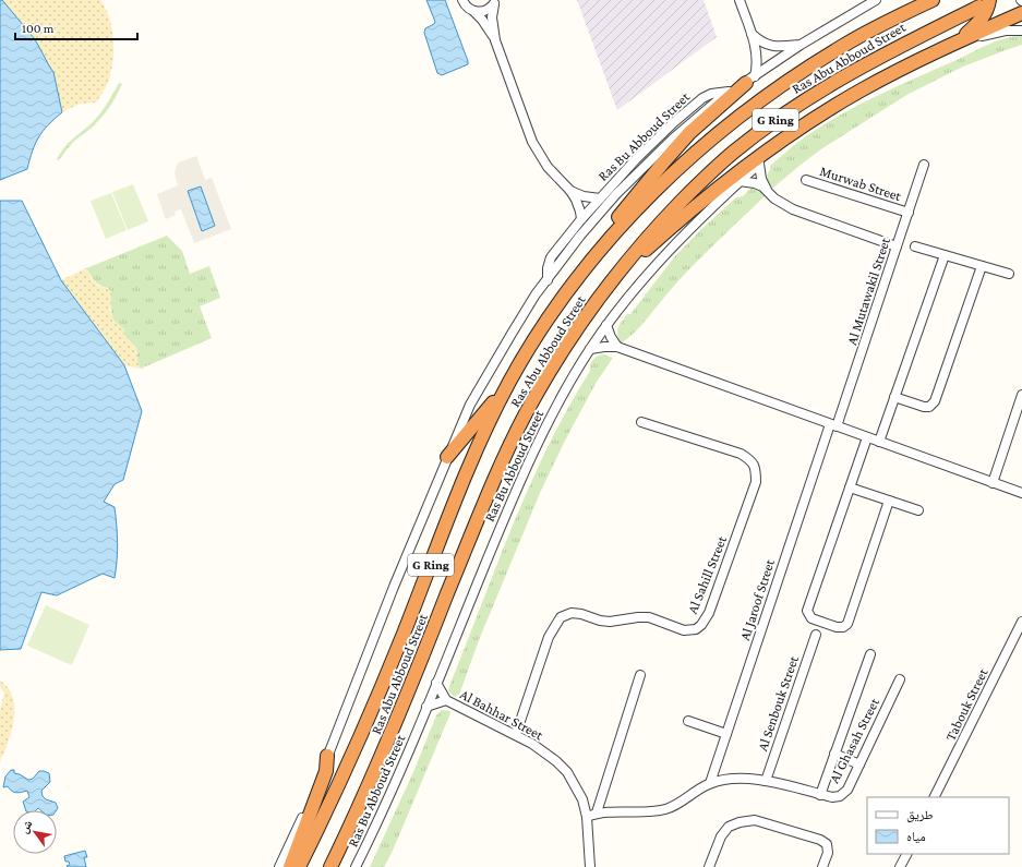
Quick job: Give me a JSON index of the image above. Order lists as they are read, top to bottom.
{
  "streets": {
    "highway": ["Ras Abu Abboud Street", "G Ring"],
    "street": [
      "Ras Bu Abboud Street",
      "Murwab Street",
      "Al Mutawakil Street",
      "Al Sahill Street",
      "Al Jaroof Street",
      "Al Senbouk Street",
      "Tabouk Street",
      "Al Bahhar Street",
      "Al Ghasah Street"
    ]
  },
  "crossings": [
    ["Ras Bu Abboud Street", "Al Bahhar Street"],
    ["Murwab Street", "Al Mutawakil Street"],
    ["Al Mutawakil Street", "Al Jaroof Street"],
    ["Al Sahill Street", "Al Bahhar Street"],
    ["Al Jaroof Street", "Al Ghasah Street"],
    ["Al Senbouk Street", "Al Ghasah Street"],
    ["Al Bahhar Street", "Al Ghasah Street"]
  ],
  "legend": ["طريق", "مياه"],
  "scale_bar": "100 m",
  "north": "top left"
}
